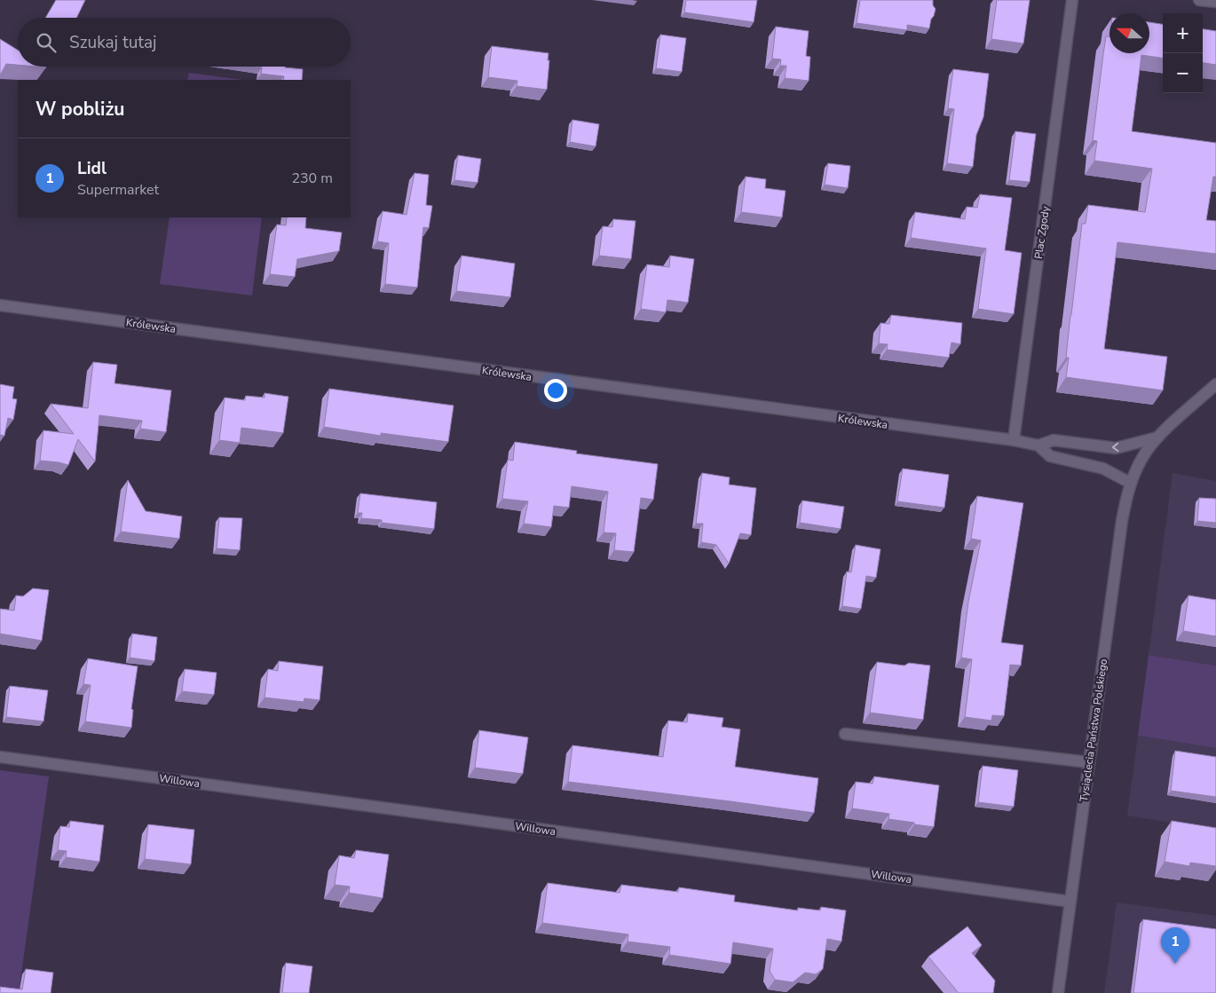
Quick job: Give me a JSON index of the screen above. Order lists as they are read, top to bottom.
{
  "streets": {
    "street": [
      "Plac Zgody",
      "Królewska",
      "Tysiąclecia Państwa Polskiego",
      "Willowa"
    ]
  },
  "crossings": [
    ["Plac Zgody", "Królewska"],
    ["Tysiąclecia Państwa Polskiego", "Willowa"]
  ],
  "north": "left",
  "page": {
    "map_buttons": ["+", "−"],
    "search": "Szukaj tutaj",
    "heading": "W pobliżu",
    "list": [
      {
        "mark": "1",
        "name": "Lidl",
        "note": "Supermarket",
        "value": "230 m"
      }
    ],
    "pins": "1"
  }
}
